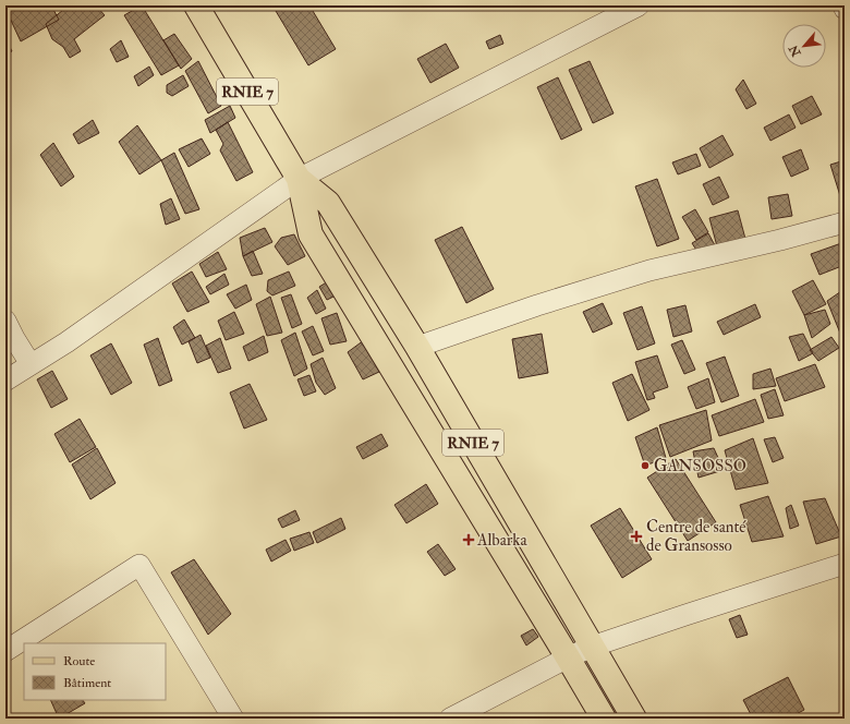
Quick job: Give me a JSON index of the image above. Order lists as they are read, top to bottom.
{
  "streets": {
    "main road": ["RNIE 7"]
  },
  "places": {
    "other": ["GANSOSSO"],
    "health": ["Centre de santé de Gransosso", "Albarka"]
  },
  "legend": ["Route", "Bâtiment"],
  "north": "bottom left"
}
